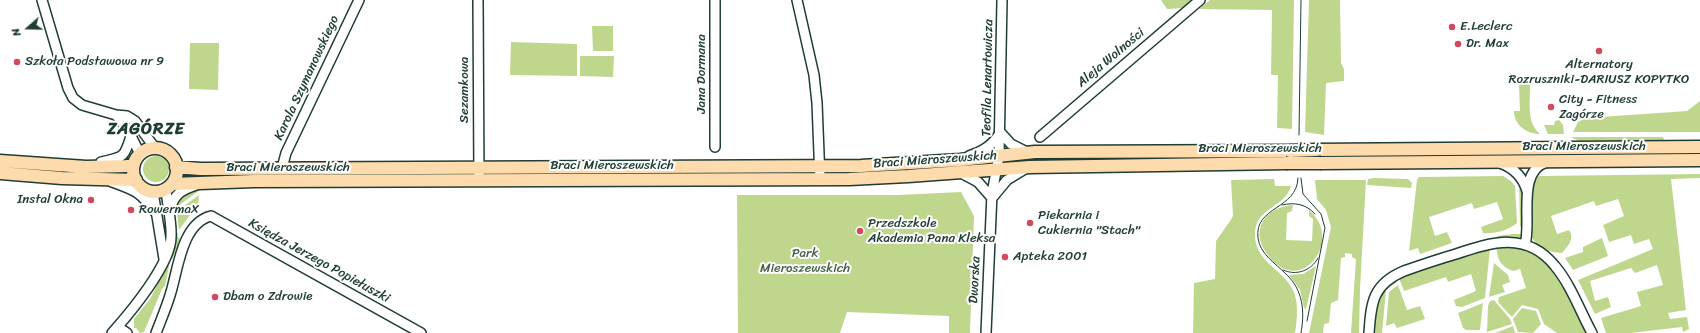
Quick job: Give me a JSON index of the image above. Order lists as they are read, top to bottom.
{
  "streets": {
    "main road": ["Braci Mieroszewskich"],
    "street": [
      "Aleja Wolności",
      "Jana Dormana",
      "Karola Szymanowskiego",
      "Teofila Lenartowicza",
      "Sezamkowa",
      "Księdza Jerzego Popiełuszki",
      "Dworska"
    ]
  },
  "crossings": [
    ["Karola Szymanowskiego", "Braci Mieroszewskich"],
    ["Teofila Lenartowicza", "Braci Mieroszewskich"],
    ["Teofila Lenartowicza", "Dworska"],
    ["Sezamkowa", "Braci Mieroszewskich"],
    ["Braci Mieroszewskich", "Dworska"]
  ],
  "districts": ["ZAGÓRZE"],
  "parks": ["Park Mieroszewskich"],
  "places": [
    "E.Leclerc",
    "Dr. Max",
    "Alternatory Rozruszniki-DARIUSZ KOPYTKO",
    "Szkoła Podstawowa nr 9",
    "City - Fitness Zagórze",
    "Instal Okna",
    "RowermaX",
    "Piekarnia i Cukiernia \"Stach\"",
    "Przedszkole Akademia Pana Kleksa",
    "Apteka 2001",
    "Dbam o Zdrowie"
  ],
  "north": "left"
}
